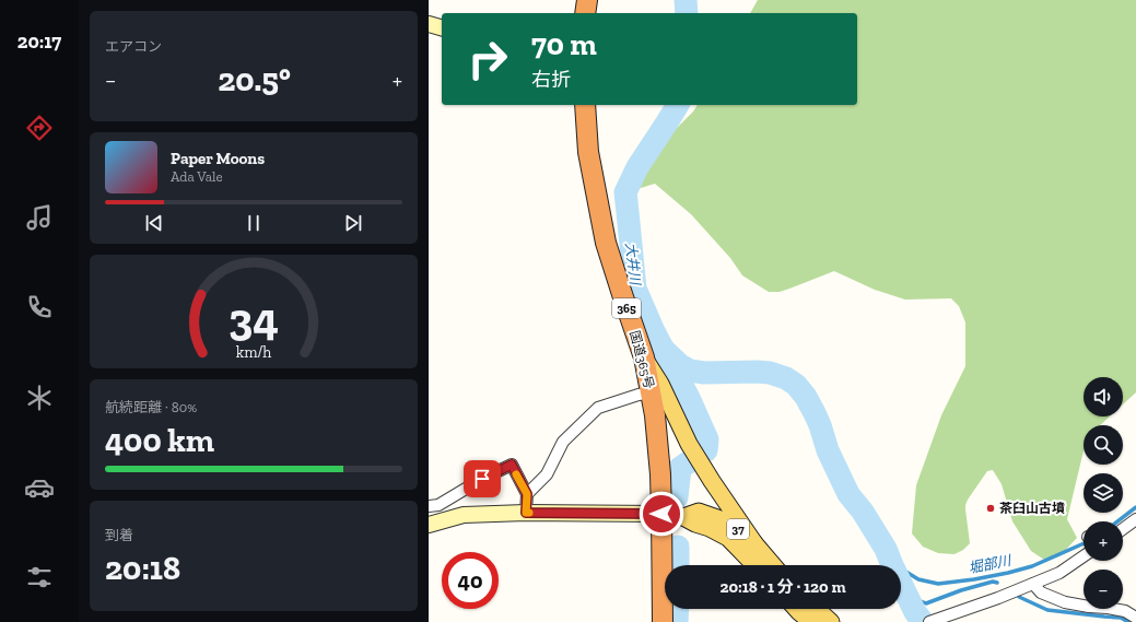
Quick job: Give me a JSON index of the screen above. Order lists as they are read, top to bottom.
{
  "streets": {
    "highway": ["365", "国道365号"],
    "main road": ["37"]
  },
  "crossings": [
    ["国道365号", "37"]
  ],
  "water": ["大井川", "堀部川"],
  "places": ["茶臼山古墳"],
  "page": {
    "tabs": "20:17",
    "tile": [
      "エアコン",
      ["航続距離 · 80%", "400 km"],
      ["到着", "20:18"]
    ],
    "turn": ["70 m", "右折"],
    "heat": ["−", "20.5°", "+"],
    "song": ["Paper Moons", "Ada Vale"],
    "map_buttons": ["+", "−"],
    "limit": "40",
    "trip": "20:18 · 1 分 · 120 m",
    "gauge": ["34", "km/h"]
  }
}
